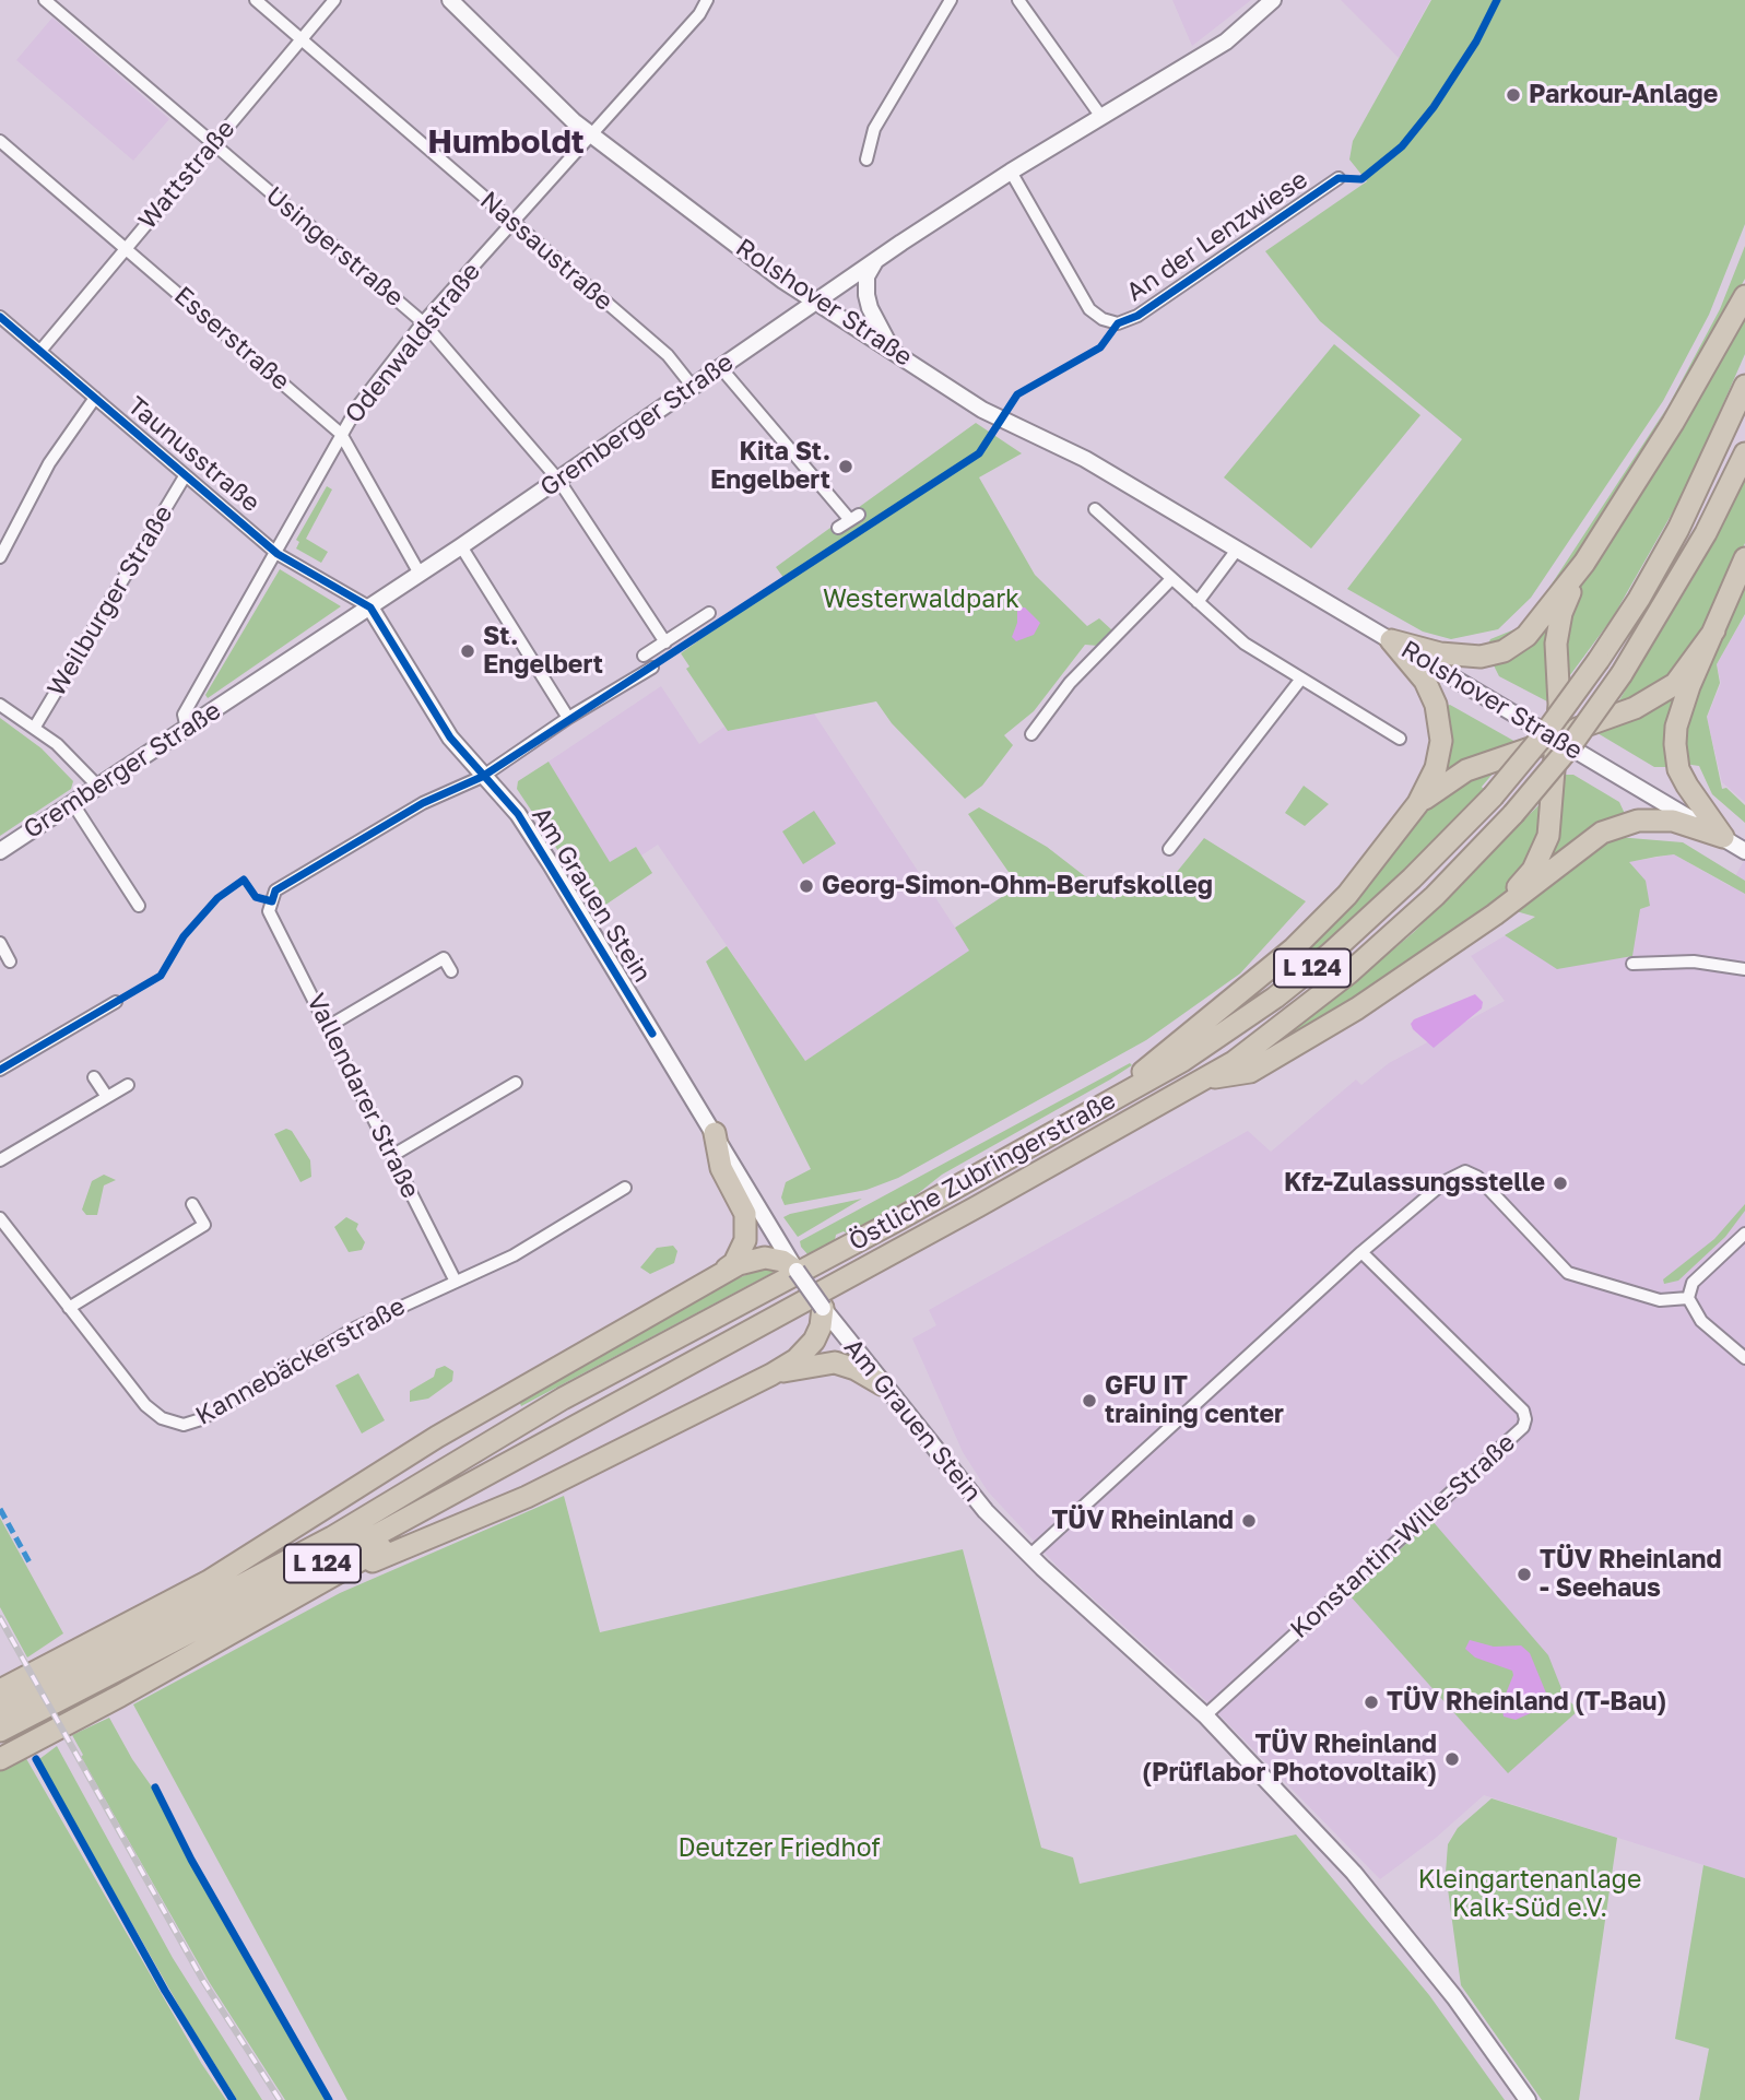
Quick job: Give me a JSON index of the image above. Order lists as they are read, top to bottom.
{
  "streets": {
    "highway": ["L 124", "Östliche Zubringerstraße"],
    "street": [
      "Wattstraße",
      "An der Lenzwiese",
      "Usingerstraße",
      "Nassaustraße",
      "Rolshover Straße",
      "Esserstraße",
      "Odenwaldstraße",
      "Gremberger Straße",
      "Taunusstraße",
      "Weilburger Straße",
      "Am Grauen Stein",
      "Vallendarer Straße",
      "Kannebäckerstraße",
      "Konstantin-Wille-Straße"
    ]
  },
  "crossings": [
    ["Wattstraße", "Usingerstraße"],
    ["Wattstraße", "Nassaustraße"],
    ["Wattstraße", "Esserstraße"],
    ["Wattstraße", "Taunusstraße"],
    ["An der Lenzwiese", "Gremberger Straße"],
    ["Usingerstraße", "Odenwaldstraße"],
    ["Usingerstraße", "Gremberger Straße"],
    ["Nassaustraße", "Odenwaldstraße"],
    ["Nassaustraße", "Gremberger Straße"],
    ["Rolshover Straße", "Odenwaldstraße"],
    ["Rolshover Straße", "Gremberger Straße"],
    ["Esserstraße", "Odenwaldstraße"],
    ["Esserstraße", "Gremberger Straße"],
    ["Odenwaldstraße", "Gremberger Straße"],
    ["Odenwaldstraße", "Taunusstraße"],
    ["Gremberger Straße", "Taunusstraße"],
    ["Gremberger Straße", "Am Grauen Stein"],
    ["Taunusstraße", "Weilburger Straße"],
    ["Taunusstraße", "Am Grauen Stein"],
    ["Am Grauen Stein", "Vallendarer Straße"],
    ["Am Grauen Stein", "Konstantin-Wille-Straße"],
    ["L 124", "Östliche Zubringerstraße"],
    ["Vallendarer Straße", "Kannebäckerstraße"]
  ],
  "districts": ["Humboldt"],
  "parks": ["Westerwaldpark", "Deutzer Friedhof", "Kleingartenanlage Kalk-Süd e.V."],
  "places": [
    "Parkour-Anlage",
    "Kita St. Engelbert",
    "St. Engelbert",
    "Georg-Simon-Ohm-Berufskolleg",
    "Kfz-Zulassungsstelle",
    "GFU IT training center",
    "TÜV Rheinland",
    "TÜV Rheinland - Seehaus",
    "TÜV Rheinland (T-Bau)",
    "TÜV Rheinland (Prüflabor Photovoltaik)"
  ]
}
